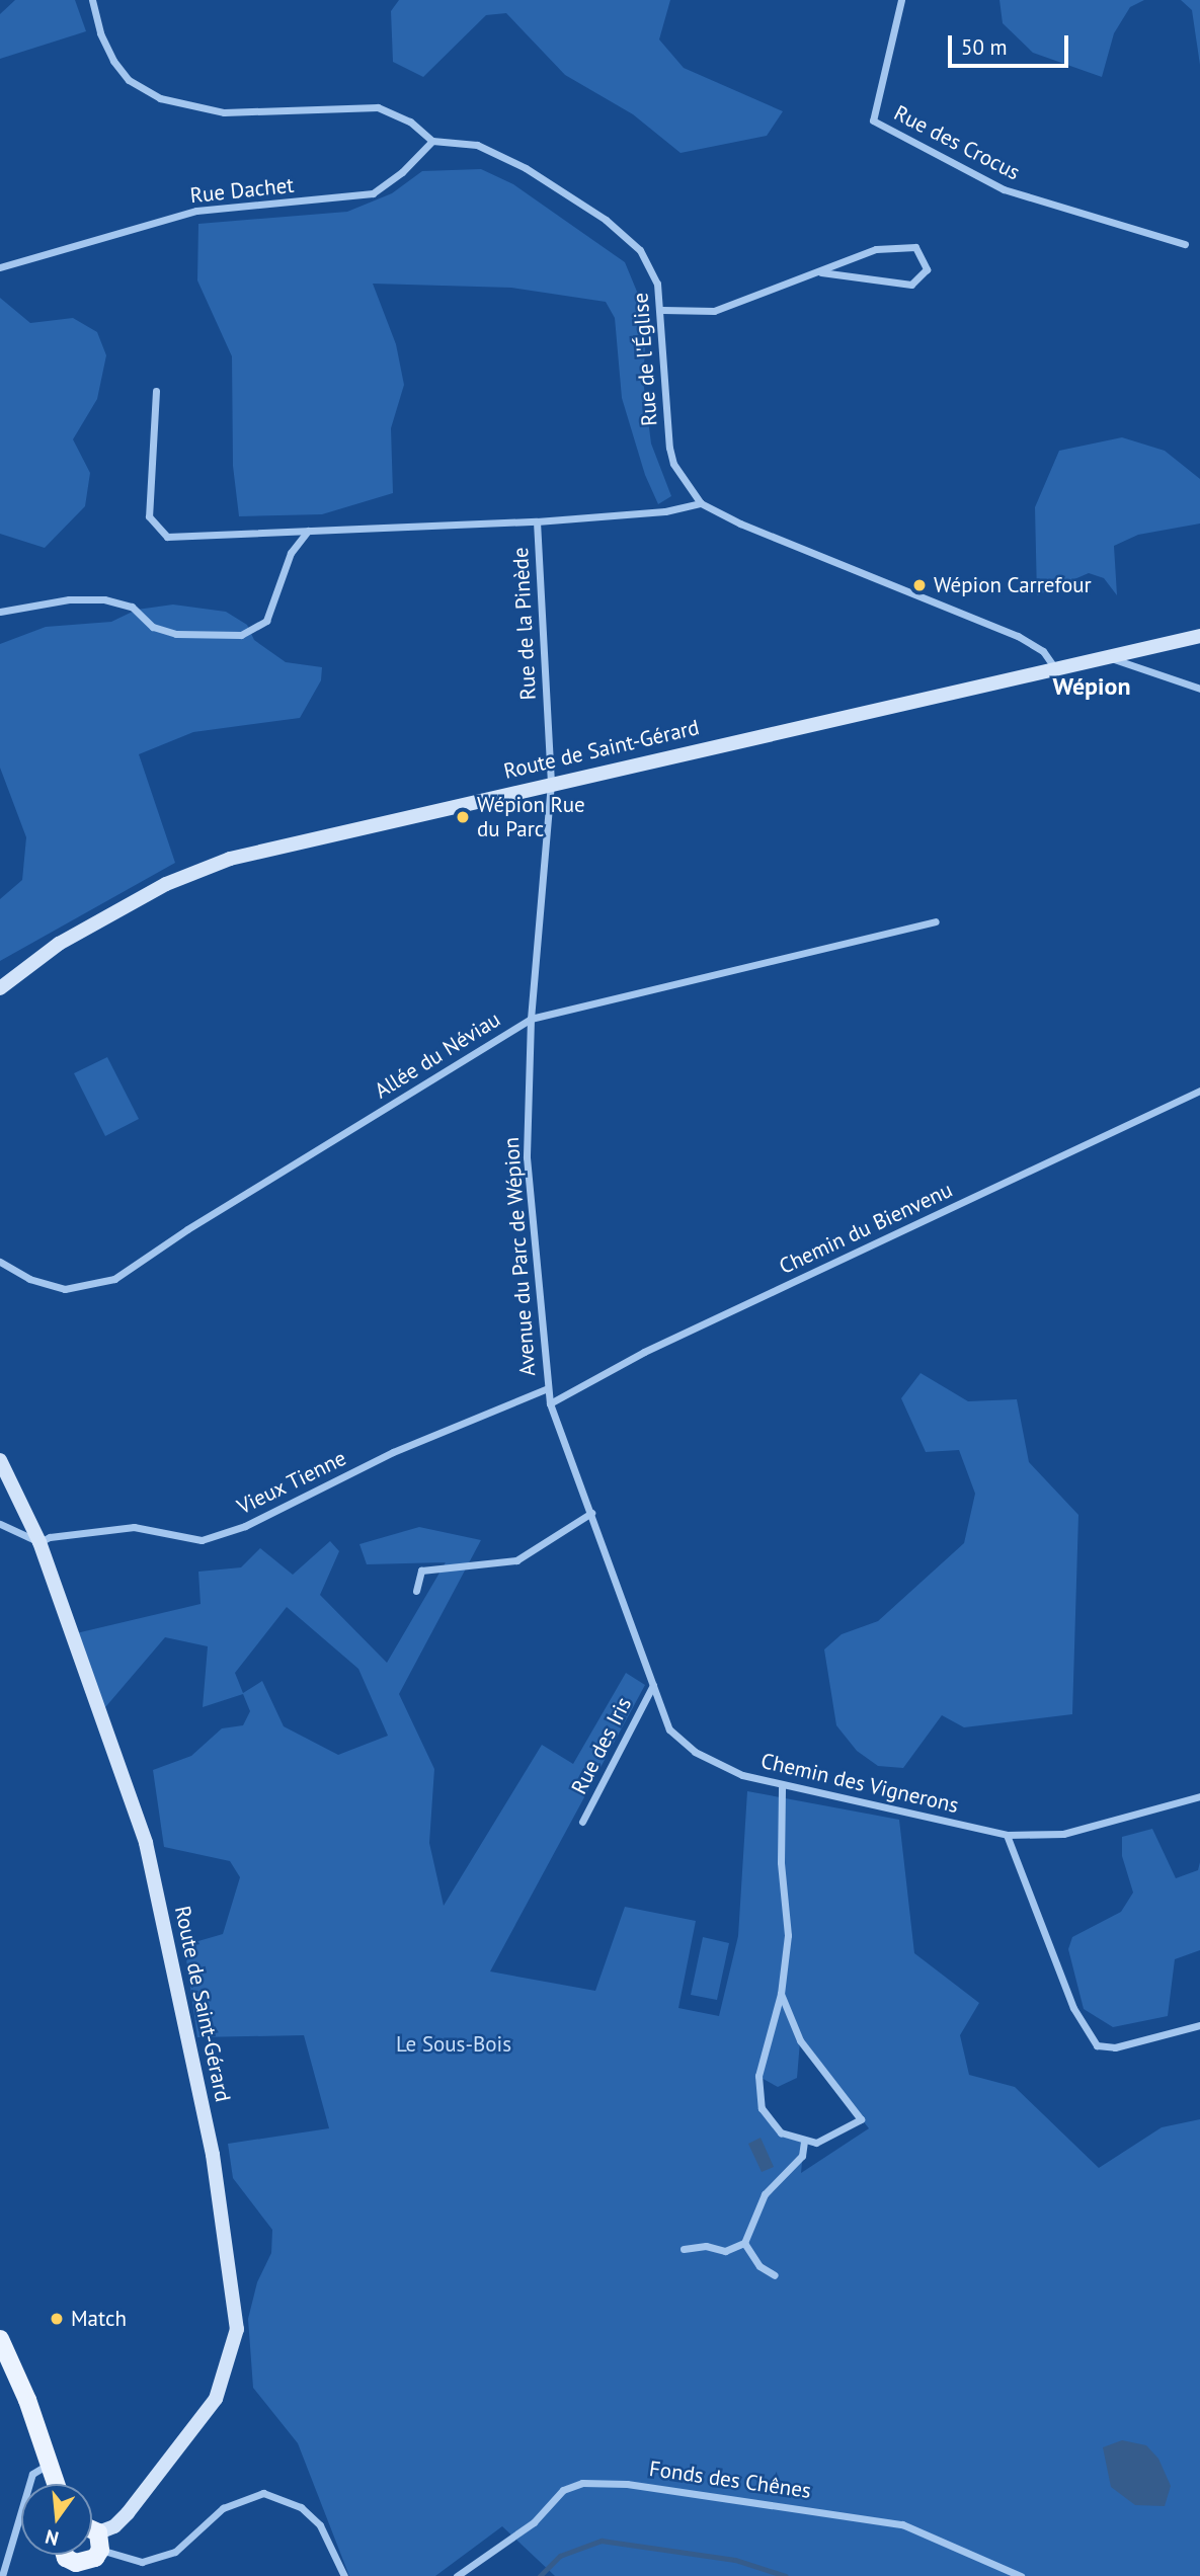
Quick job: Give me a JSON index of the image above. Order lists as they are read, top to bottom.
{
  "streets": {
    "main road": ["Route de Saint-Gérard"],
    "street": [
      "Rue des Crocus",
      "Rue Dachet",
      "Rue de l'Église",
      "Rue de la Pinède",
      "Allée du Néviau",
      "Chemin du Bienvenu",
      "Avenue du Parc de Wépion",
      "Vieux Tienne",
      "Rue des Iris",
      "Chemin des Vignerons",
      "Fonds des Chênes"
    ]
  },
  "crossings": [
    ["Rue Dachet", "Rue de l'Église"],
    ["Rue de l'Église", "Route de Saint-Gérard"],
    ["Rue de la Pinède", "Route de Saint-Gérard"],
    ["Rue de la Pinède", "Avenue du Parc de Wépion"],
    ["Route de Saint-Gérard", "Avenue du Parc de Wépion"],
    ["Route de Saint-Gérard", "Vieux Tienne"],
    ["Allée du Néviau", "Avenue du Parc de Wépion"],
    ["Chemin du Bienvenu", "Chemin des Vignerons"],
    ["Avenue du Parc de Wépion", "Vieux Tienne"],
    ["Avenue du Parc de Wépion", "Chemin des Vignerons"],
    ["Vieux Tienne", "Chemin des Vignerons"],
    ["Rue des Iris", "Chemin des Vignerons"]
  ],
  "districts": ["Wépion"],
  "parks": ["Le Sous-Bois"],
  "places": ["Wépion Carrefour", "Wépion Rue du Parc", "Match"],
  "scale_bar": "50 m",
  "north": "bottom"
}
